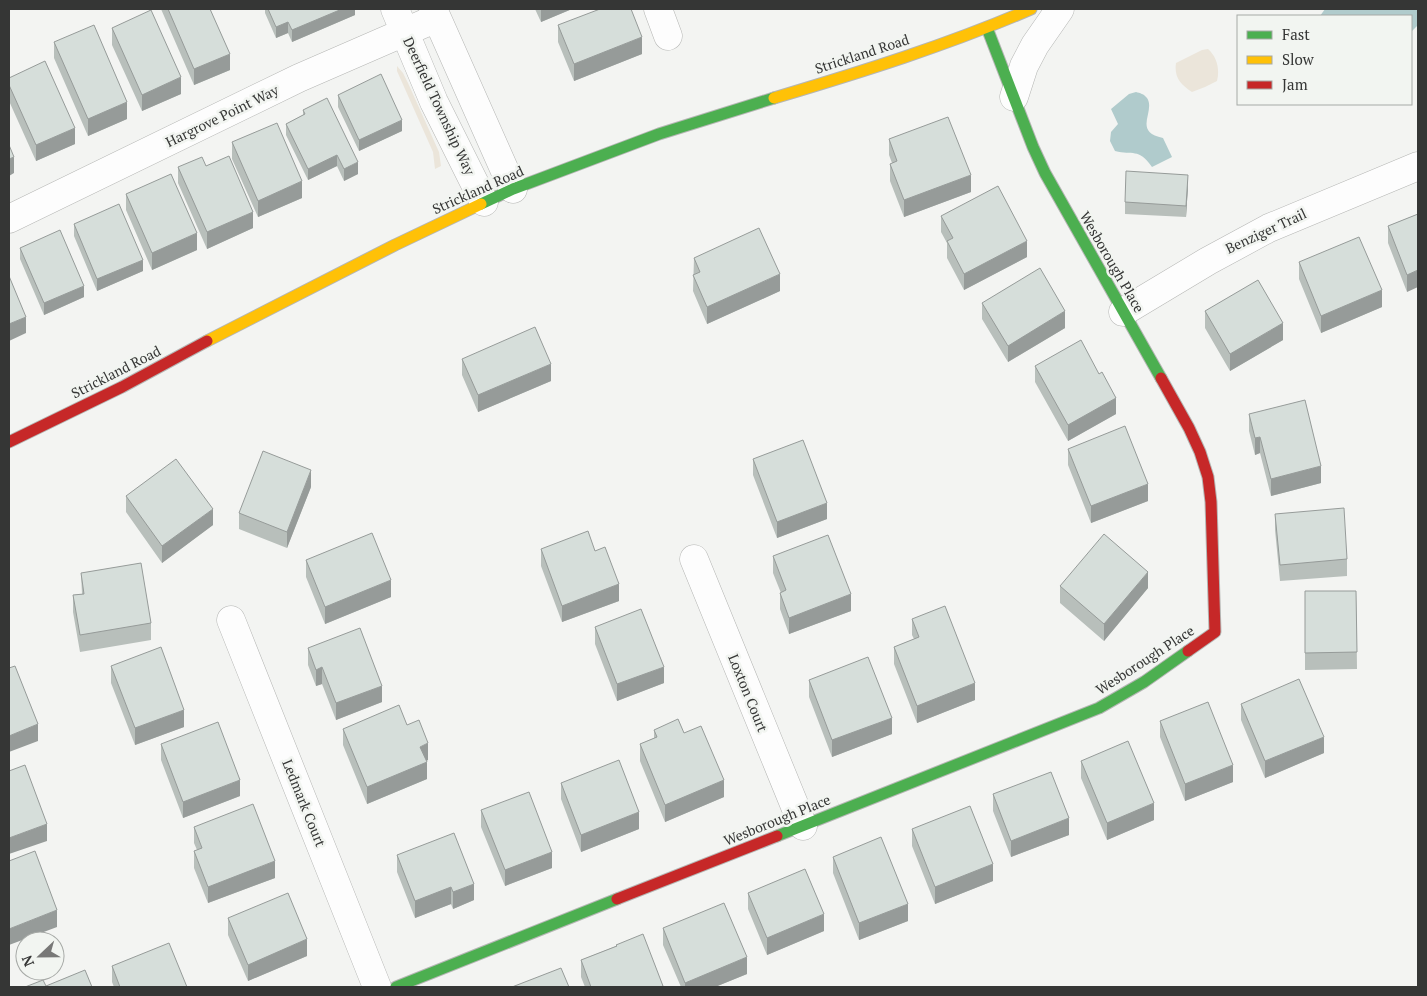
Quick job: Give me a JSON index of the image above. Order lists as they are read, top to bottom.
{
  "streets": {
    "street": [
      "Strickland Road",
      "Deerfield Township Way",
      "Hargrove Point Way",
      "Benziger Trail",
      "Wesborough Place",
      "Loxton Court",
      "Ledmark Court"
    ]
  },
  "crossings": [
    ["Strickland Road", "Deerfield Township Way"],
    ["Strickland Road", "Wesborough Place"],
    ["Deerfield Township Way", "Hargrove Point Way"],
    ["Benziger Trail", "Wesborough Place"],
    ["Wesborough Place", "Loxton Court"]
  ],
  "legend": ["Fast", "Slow", "Jam"],
  "north": "left"
}
